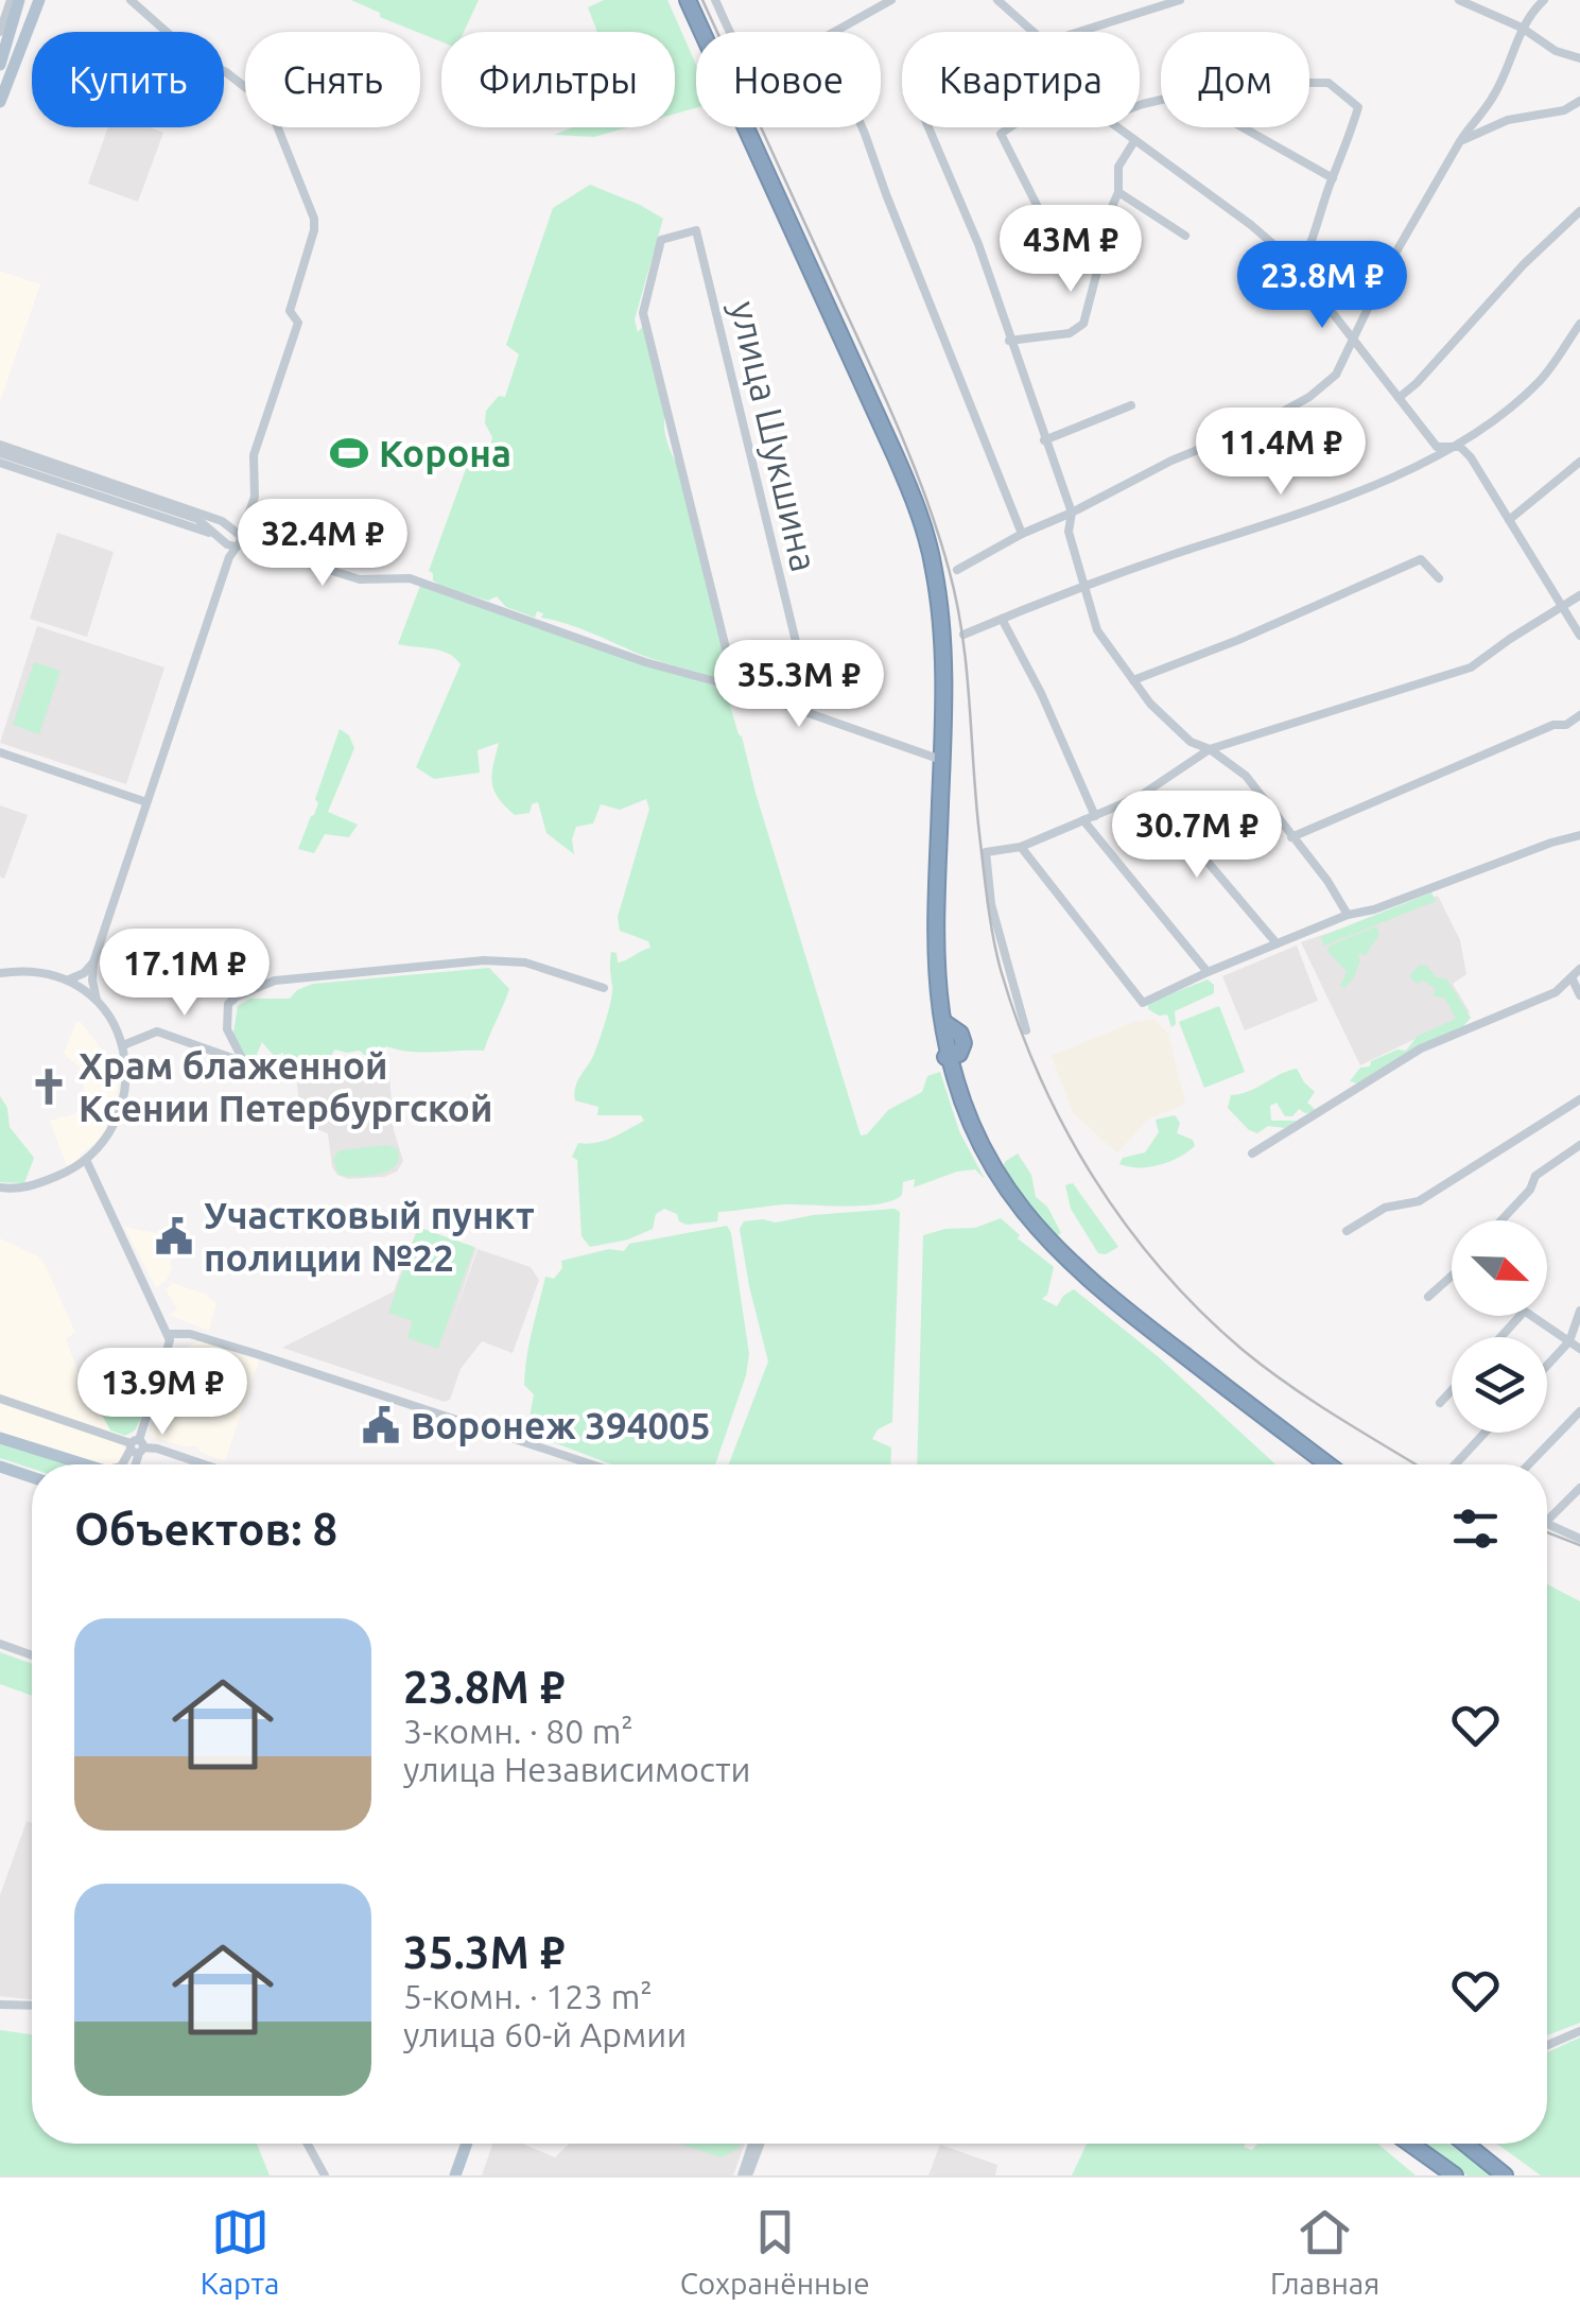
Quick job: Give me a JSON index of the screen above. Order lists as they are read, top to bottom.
{
  "streets": {
    "street": ["улица Шукшина"]
  },
  "places": {
    "sports": ["Корона"],
    "church": ["Храм блаженной Ксении Петербургской"],
    "public building": ["Участковый пункт полиции №22", "Воронеж 394005"]
  },
  "north": "bottom right",
  "page": {
    "chip": [
      "Купить",
      "Снять",
      "Фильтры",
      "Новое",
      "Квартира",
      "Дом"
    ],
    "price": [
      "43M ₽",
      "23.8M ₽",
      "11.4M ₽",
      "32.4M ₽",
      "35.3M ₽",
      "30.7M ₽",
      "17.1M ₽",
      "13.9M ₽"
    ],
    "heading": "Объектов: 8",
    "list": [
      {
        "name": "23.8M ₽",
        "note": "3-комн. · 80 m² · улица Независимости"
      },
      {
        "name": "35.3M ₽",
        "note": "5-комн. · 123 m² · улица 60-й Армии"
      }
    ],
    "tabs": ["Карта", "Сохранённые", "Главная"]
  }
}
